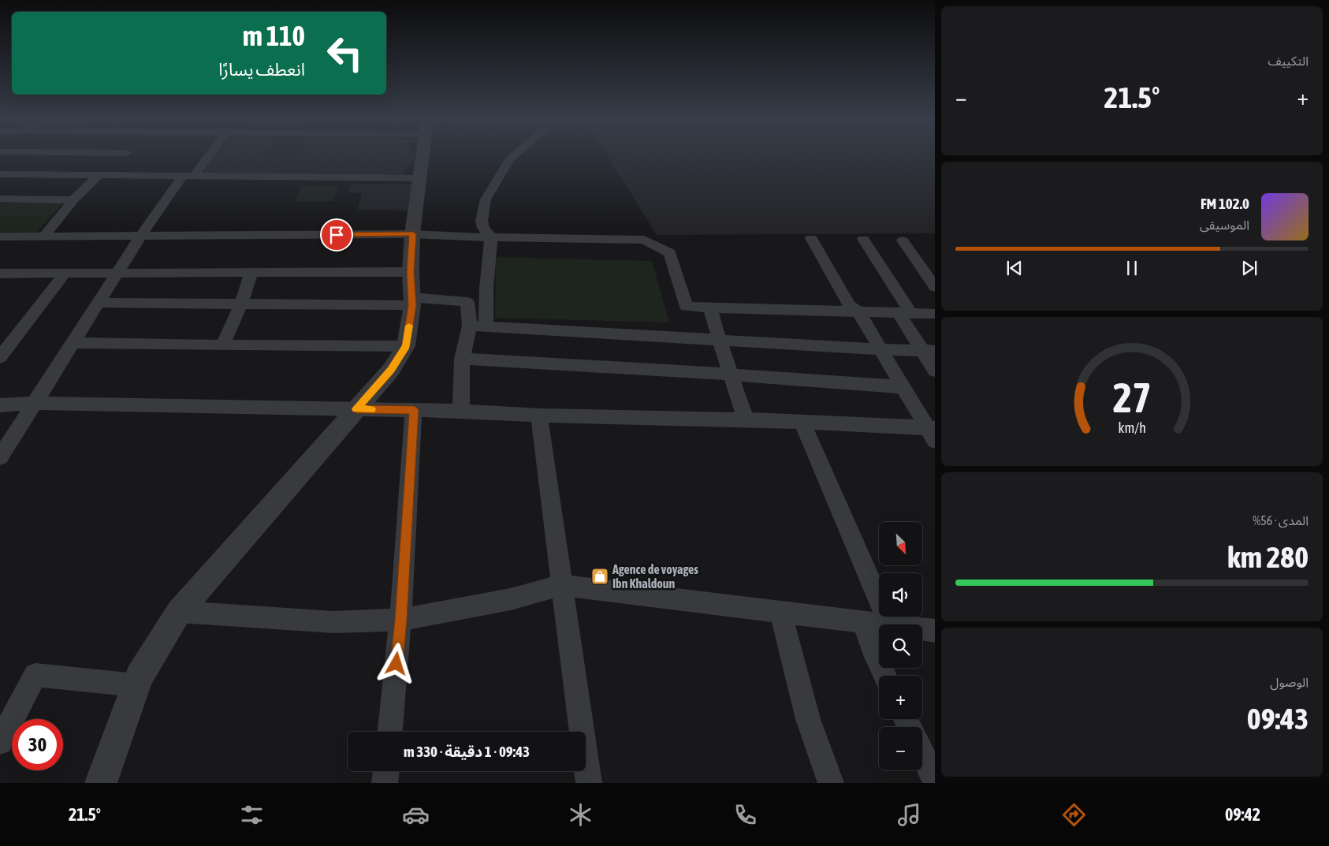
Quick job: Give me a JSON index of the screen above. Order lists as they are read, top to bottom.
{
  "places": {
    "shop": ["Agence de voyages Ibn Khaldoun"]
  },
  "north": "bottom right",
  "page": {
    "tile": [
      "التكييف",
      ["المدى · 56%", "280 km"],
      ["الوصول", "09:43"]
    ],
    "turn": ["110 m", "انعطف يسارًا"],
    "heat": ["−", "21.5°", "+"],
    "song": ["102.0 FM", "الموسيقى"],
    "map_buttons": ["+", "−"],
    "limit": "30",
    "trip": "09:43 · 1 دقيقة · 330 m",
    "tabs": ["09:42", "21.5°"],
    "gauge": ["27", "km/h"]
  }
}
